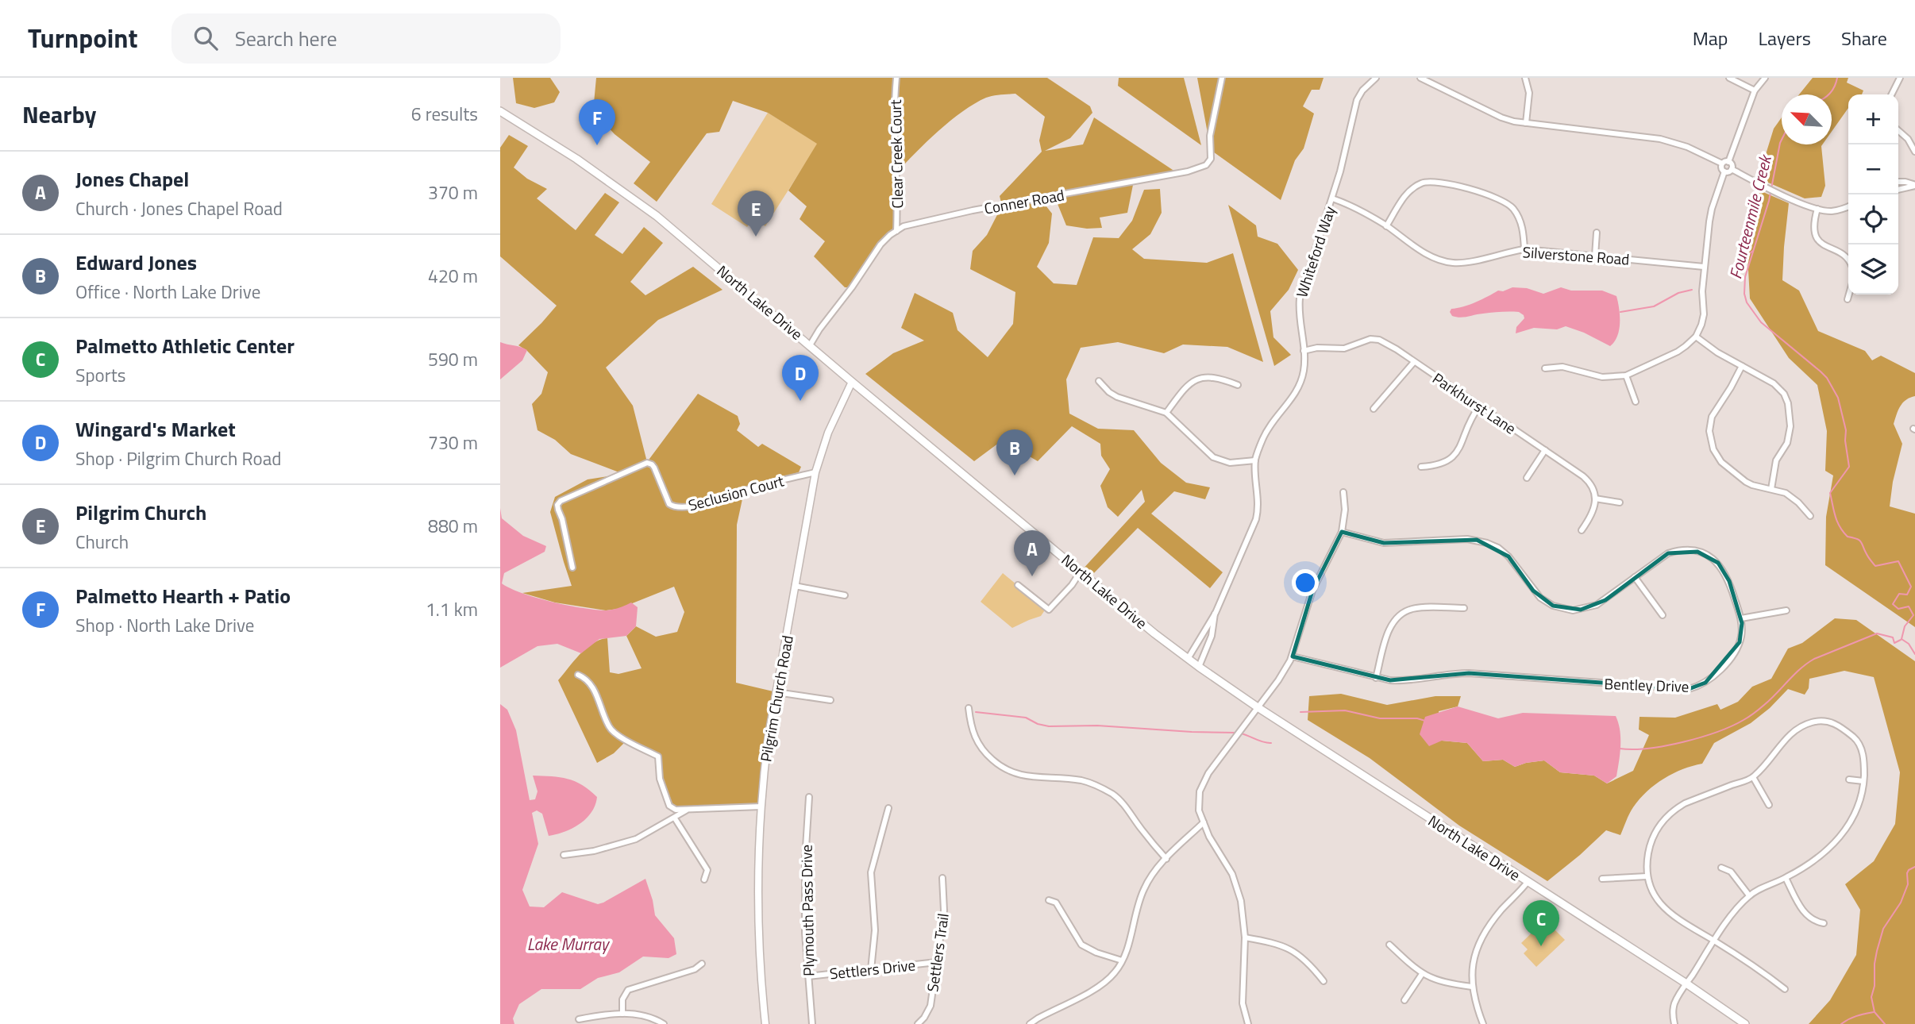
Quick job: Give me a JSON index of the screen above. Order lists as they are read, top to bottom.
{
  "streets": {
    "main road": ["North Lake Drive"],
    "street": [
      "Clear Creek Court",
      "Conner Road",
      "Whiteford Way",
      "Silverstone Road",
      "Parkhurst Lane",
      "Seclusion Court",
      "Bentley Drive",
      "Pilgrim Church Road",
      "Plymouth Pass Drive",
      "Settlers Trail",
      "Settlers Drive"
    ]
  },
  "crossings": [
    ["Clear Creek Court", "Conner Road"],
    ["Conner Road", "North Lake Drive"],
    ["Whiteford Way", "Silverstone Road"],
    ["Whiteford Way", "North Lake Drive"],
    ["Whiteford Way", "Parkhurst Lane"],
    ["North Lake Drive", "Pilgrim Church Road"],
    ["Seclusion Court", "Pilgrim Church Road"],
    ["Plymouth Pass Drive", "Settlers Drive"],
    ["Settlers Trail", "Settlers Drive"]
  ],
  "water": ["Fourteenmile Creek", "Lake Murray"],
  "north": "top left",
  "page": {
    "header": "Turnpoint",
    "search": "Search here",
    "nav": ["Map", "Layers", "Share"],
    "heading": ["Nearby", "6 results"],
    "map_buttons": ["+", "−"],
    "pins": [
      "F",
      "E",
      "D",
      "B",
      "A",
      "C"
    ],
    "list": [
      {
        "mark": "A",
        "name": "Jones Chapel",
        "note": "Church · Jones Chapel Road",
        "value": "370 m"
      },
      {
        "mark": "B",
        "name": "Edward Jones",
        "note": "Office · North Lake Drive",
        "value": "420 m"
      },
      {
        "mark": "C",
        "name": "Palmetto Athletic Center",
        "note": "Sports",
        "value": "590 m"
      },
      {
        "mark": "D",
        "name": "Wingard's Market",
        "note": "Shop · Pilgrim Church Road",
        "value": "730 m"
      },
      {
        "mark": "E",
        "name": "Pilgrim Church",
        "note": "Church",
        "value": "880 m"
      },
      {
        "mark": "F",
        "name": "Palmetto Hearth + Patio",
        "note": "Shop · North Lake Drive",
        "value": "1.1 km"
      }
    ]
  }
}
